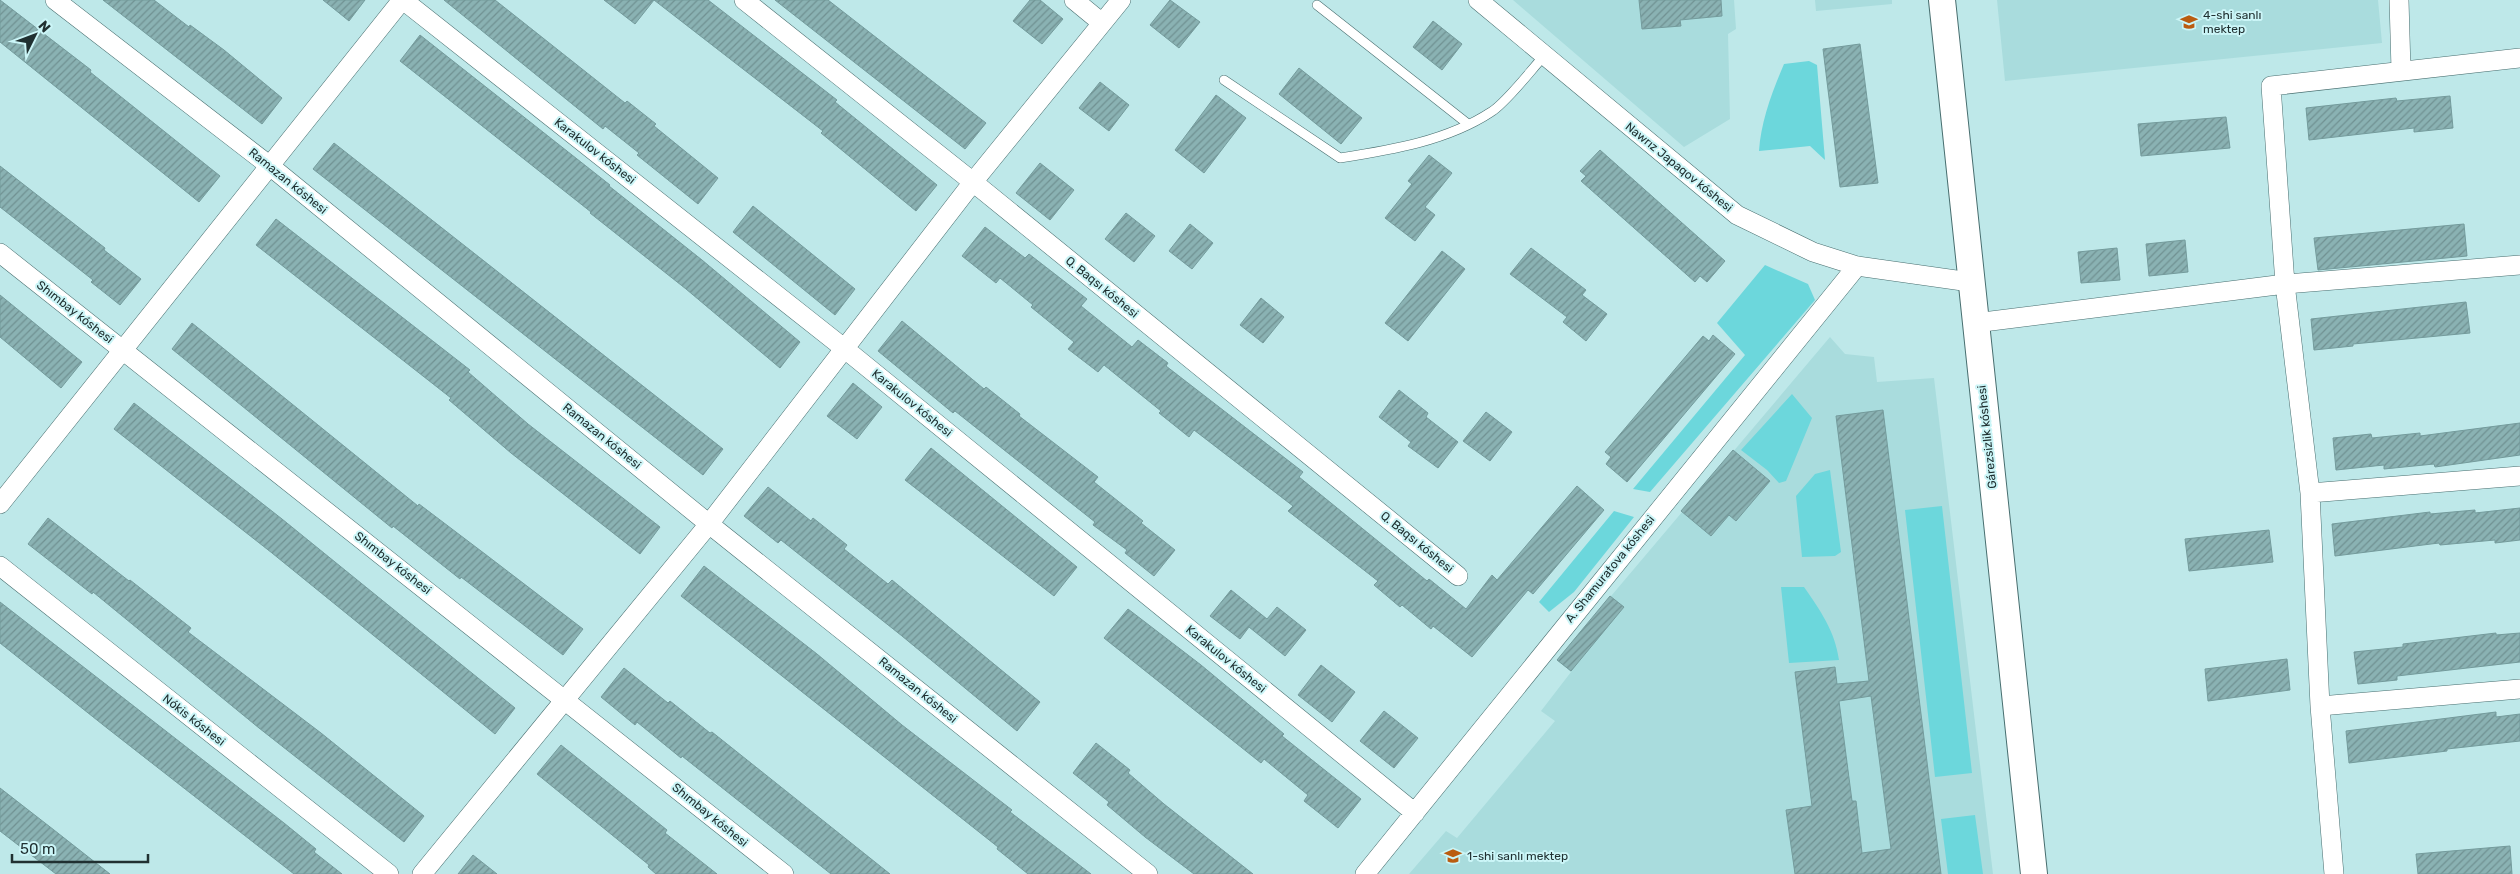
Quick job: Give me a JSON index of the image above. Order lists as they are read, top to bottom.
{
  "streets": {
    "street": [
      "Karakulov kóshesi",
      "Nawrız Japaqov kóshesi",
      "Ramazan kóshesi",
      "Q. Baqsı kóshesi",
      "Shımbay kóshesi",
      "Gárezsizlik kóshesi",
      "A. Shamuratova kóshesi",
      "Nókis kóshesi"
    ]
  },
  "crossings": [
    ["Karakulov kóshesi", "A. Shamuratova kóshesi"],
    ["Nawrız Japaqov kóshesi", "Gárezsizlik kóshesi"],
    ["Nawrız Japaqov kóshesi", "A. Shamuratova kóshesi"]
  ],
  "places": {
    "school or university": ["4-shi sanlı mektep", "1-shi sanlı mektep"]
  },
  "scale_bar": "50 m",
  "north": "top right"
}
